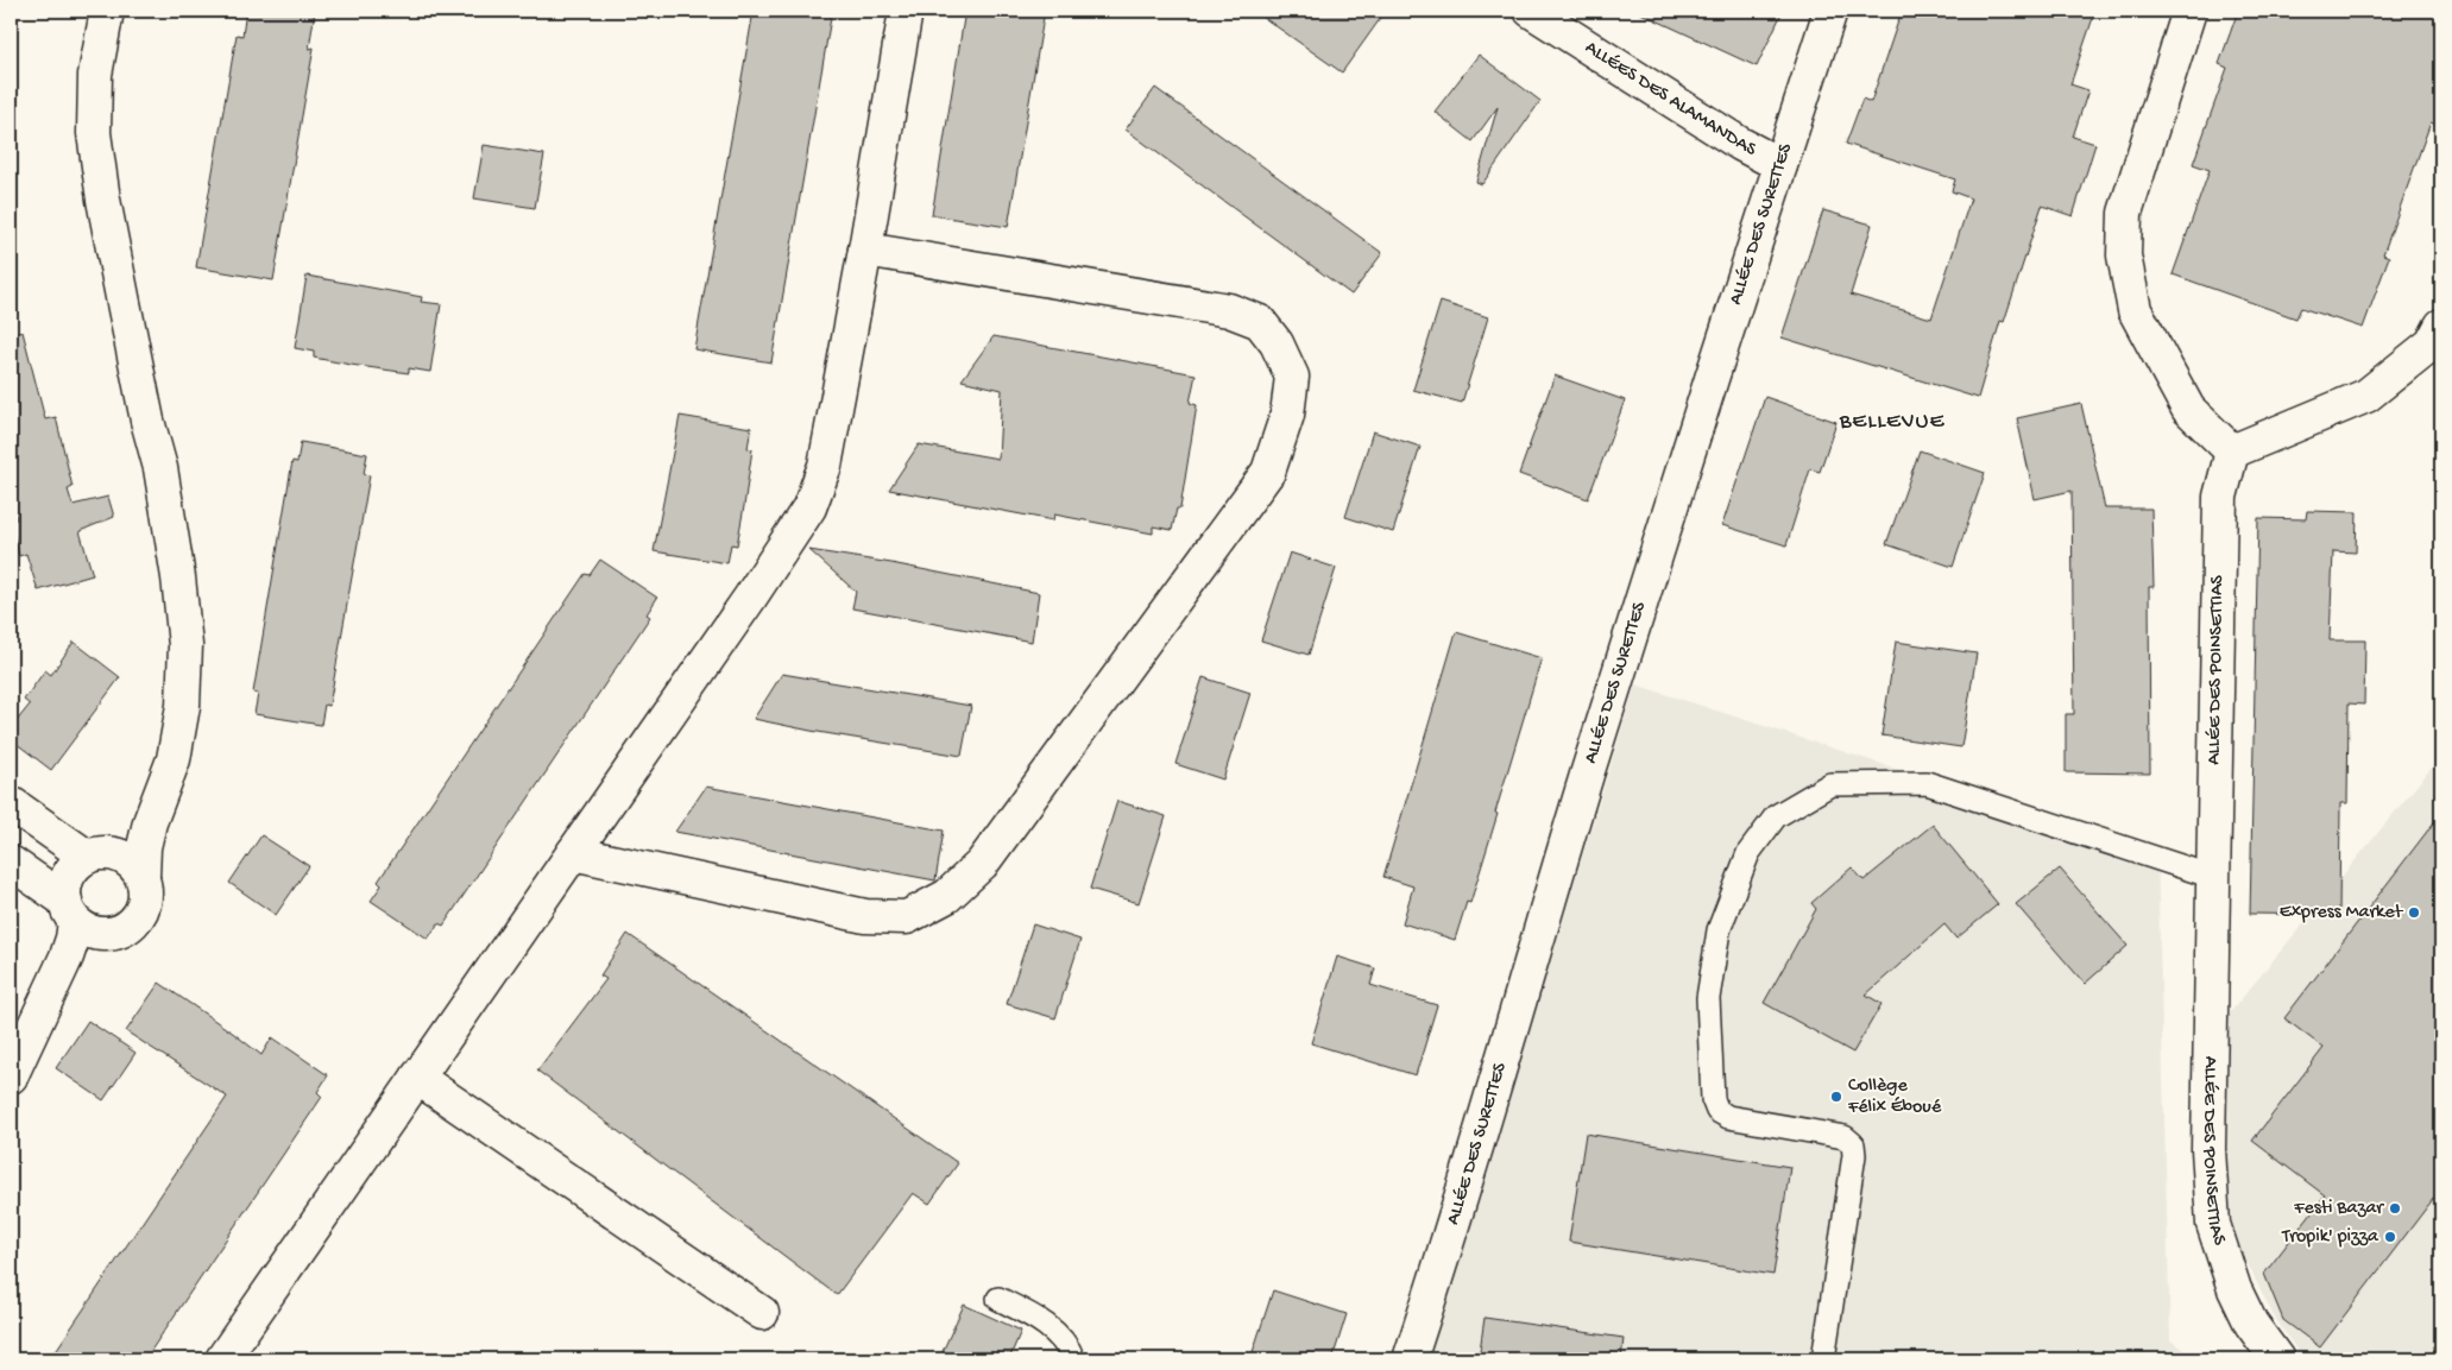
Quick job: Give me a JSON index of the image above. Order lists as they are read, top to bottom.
{
  "streets": {
    "street": ["ALLÉES DES ALAMANDAS", "ALLÉE DES SURETTES", "ALLÉE DES POINSETTIAS"]
  },
  "crossings": [
    ["ALLÉES DES ALAMANDAS", "ALLÉE DES SURETTES"]
  ],
  "districts": ["BELLEVUE"],
  "places": [
    "Express Market",
    "Collège Félix Éboué",
    "Festi Bazar",
    "Tropik' pizza"
  ]
}
